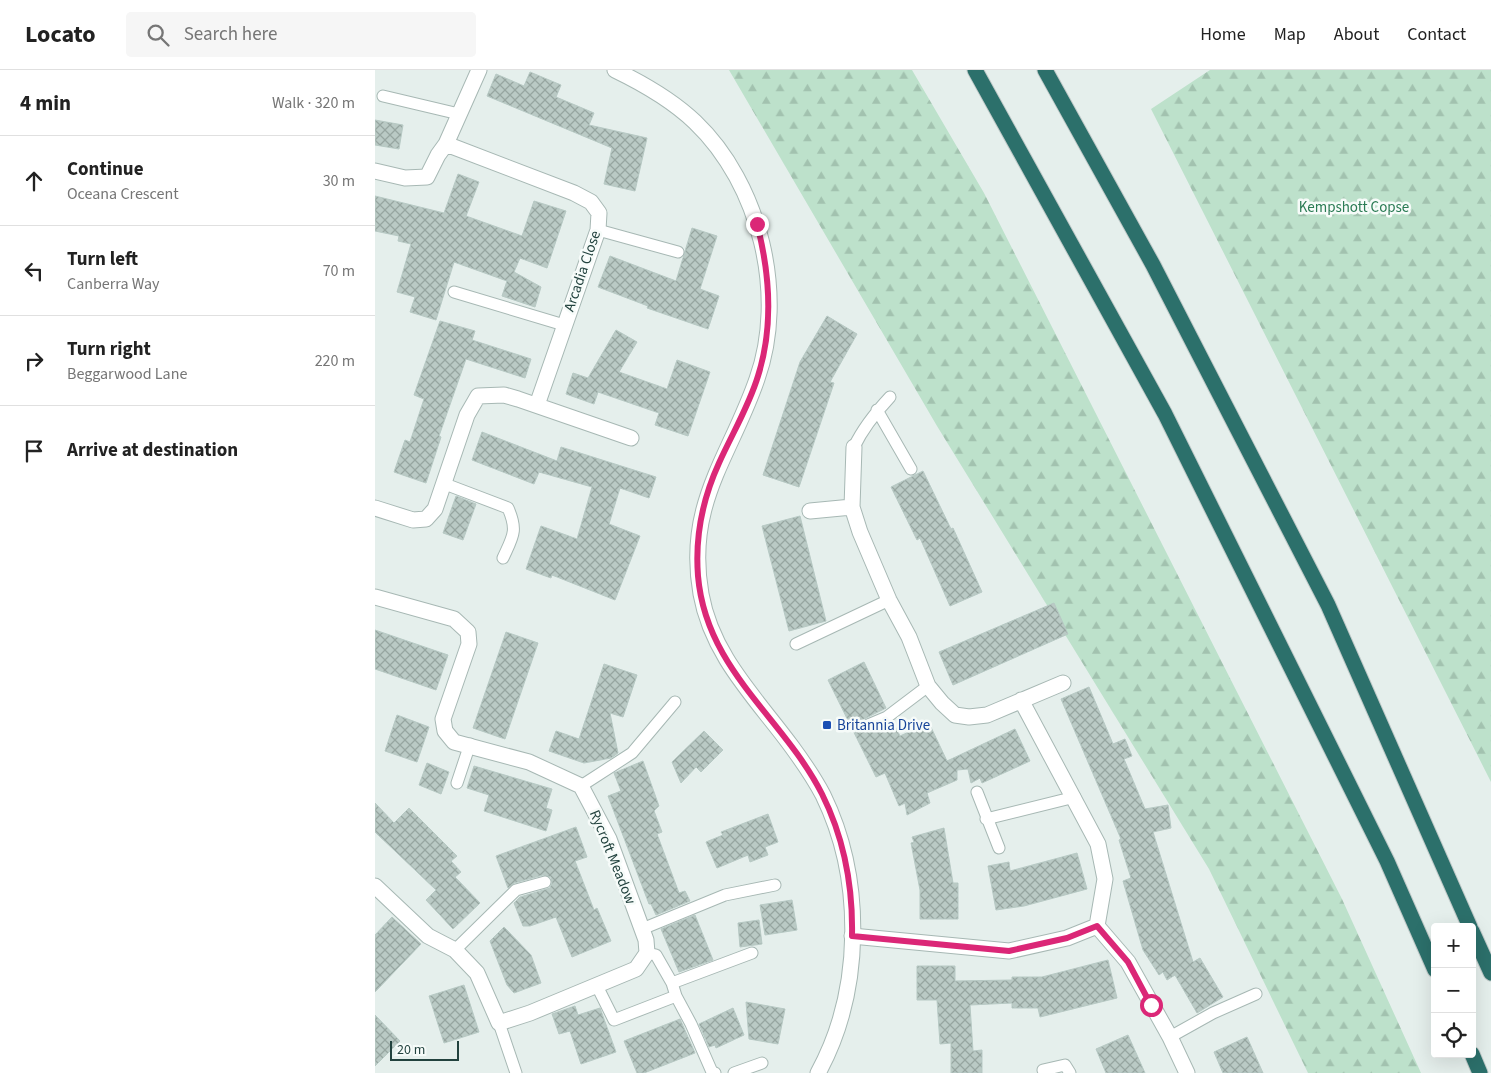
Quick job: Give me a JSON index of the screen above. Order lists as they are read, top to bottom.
{
  "streets": {
    "street": ["Arcadia Close", "Rycroft Meadow"]
  },
  "parks": ["Kempshott Copse"],
  "places": {
    "transit": ["Britannia Drive"]
  },
  "scale_bar": "20 m",
  "page": {
    "header": "Locato",
    "search": "Search here",
    "nav": [
      "Home",
      "Map",
      "About",
      "Contact"
    ],
    "heading": ["4 min", "Walk · 320 m"],
    "list": [
      ["Continue", "Oceana Crescent", "30 m"],
      ["Turn left", "Canberra Way", "70 m"],
      ["Turn right", "Beggarwood Lane", "220 m"],
      "Arrive at destination"
    ],
    "map_buttons": ["+", "−"],
    "scale": "20 m"
  }
}
